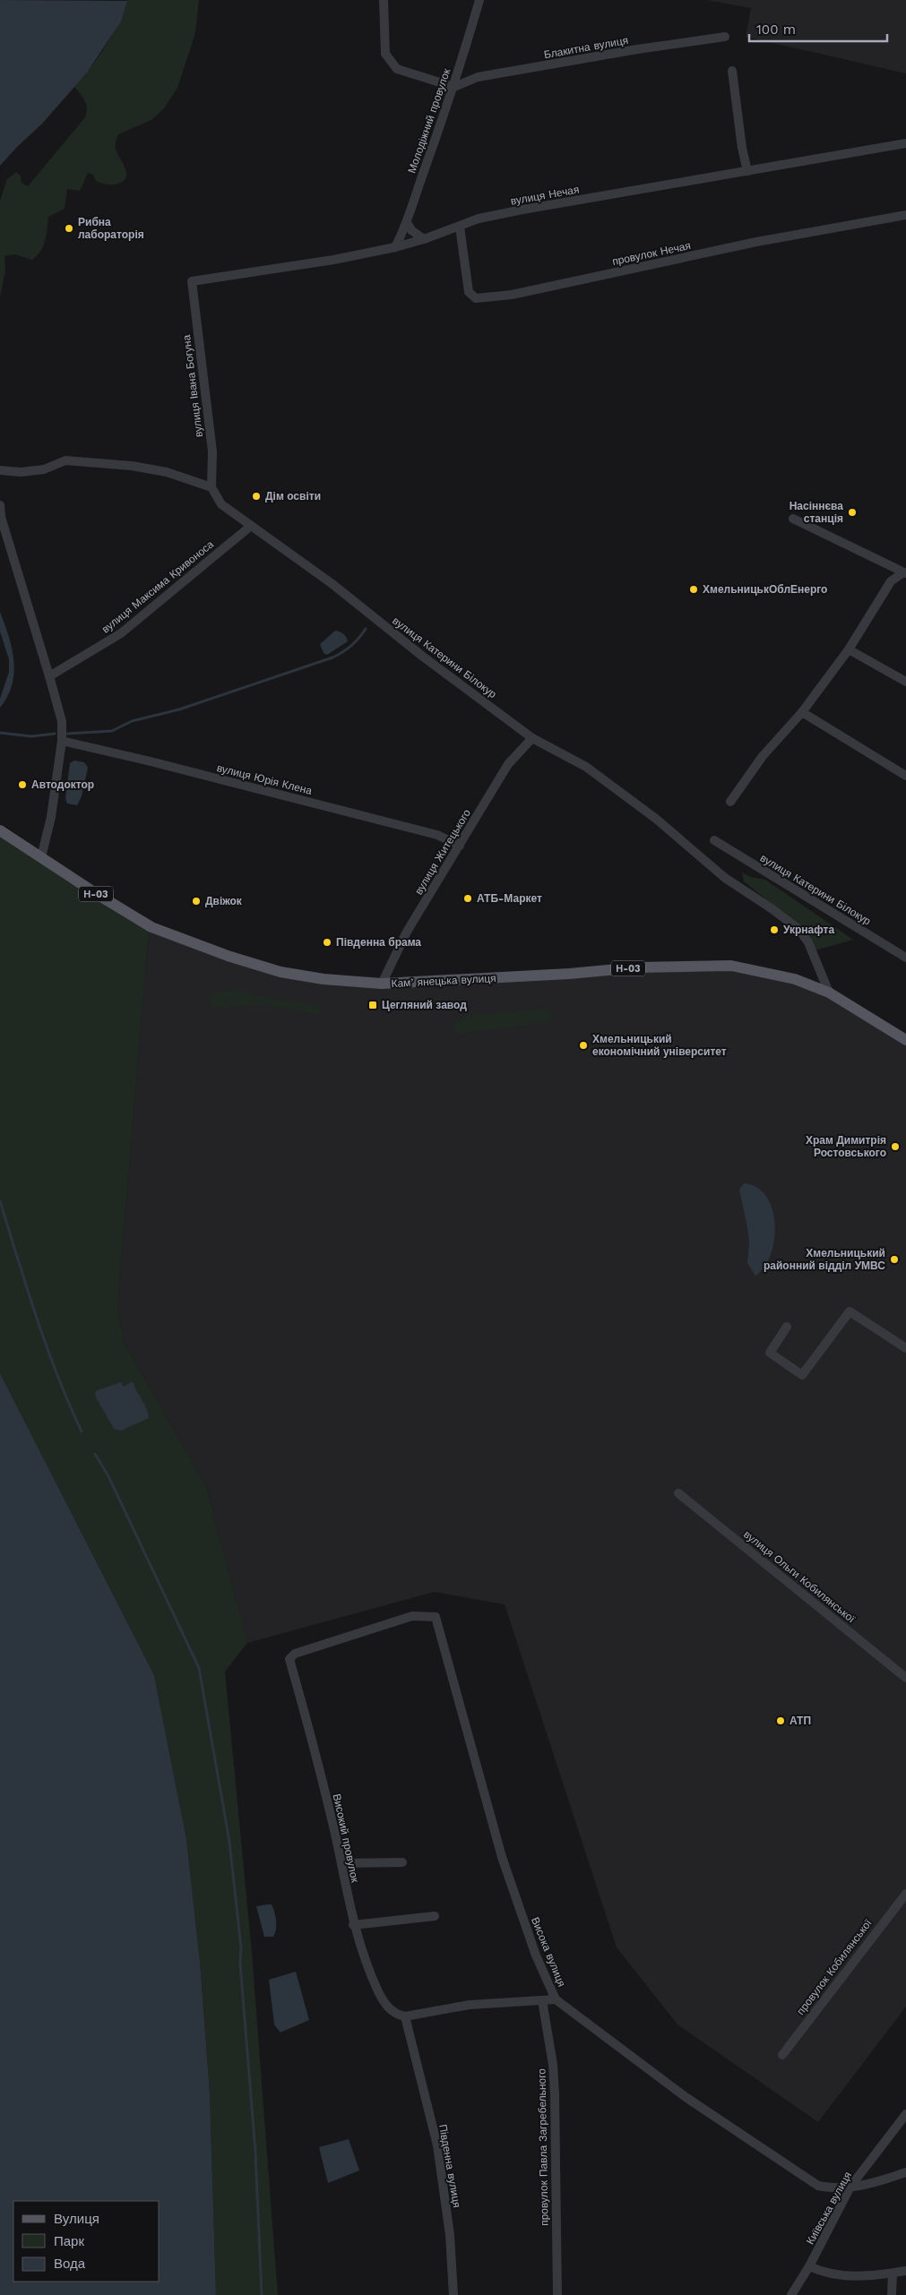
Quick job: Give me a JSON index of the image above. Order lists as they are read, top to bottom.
{
  "streets": {
    "main road": ["Н-03", "Камʼянецька вулиця"],
    "street": [
      "Блакитна вулиця",
      "Молодіжний провулок",
      "вулиця Нечая",
      "провулок Нечая",
      "вулиця Івана Богуна",
      "вулиця Максима Кривоноса",
      "вулиця Катерини Білокур",
      "вулиця Юрія Клена",
      "вулиця Житецького",
      "вулиця Ольги Кобилянської",
      "Високий провулок",
      "Висока вулиця",
      "провулок Кобилянської",
      "провулок Павла Загребельного",
      "Південна вулиця",
      "Київська вулиця"
    ]
  },
  "crossings": [
    ["Блакитна вулиця", "Молодіжний провулок"],
    ["Молодіжний провулок", "вулиця Нечая"],
    ["вулиця Нечая", "провулок Нечая"],
    ["вулиця Нечая", "вулиця Івана Богуна"],
    ["вулиця Івана Богуна", "вулиця Катерини Білокур"],
    ["вулиця Максима Кривоноса", "вулиця Катерини Білокур"],
    ["вулиця Катерини Білокур", "вулиця Житецького"],
    ["вулиця Катерини Білокур", "Камʼянецька вулиця"],
    ["вулиця Юрія Клена", "вулиця Житецького"],
    ["вулиця Житецького", "Камʼянецька вулиця"],
    ["Високий провулок", "Висока вулиця"],
    ["Високий провулок", "Південна вулиця"],
    ["Висока вулиця", "Київська вулиця"]
  ],
  "places": {
    "other": [
      "Рибна лабораторія",
      "Дім освіти",
      "Насіннєва станція",
      "ХмельницькОблЕнерго",
      "Автодоктор",
      "АТБ-Маркет",
      "Двіжок",
      "Укрнафта",
      "Південна брама",
      "Хмельницький економічний університет",
      "Храм Димитрія Ростовського",
      "Хмельницький районний відділ УМВС",
      "АТП"
    ],
    "transit": ["Цегляний завод"]
  },
  "legend": ["Вулиця", "Парк", "Вода"],
  "scale_bar": "100 m"
}
